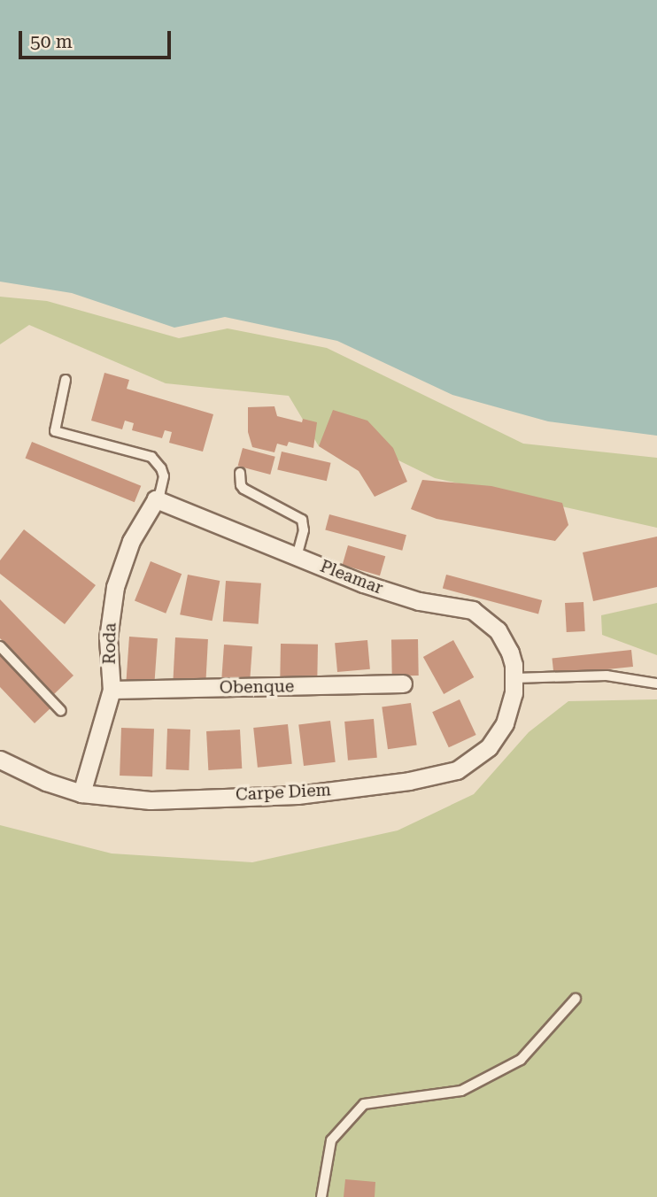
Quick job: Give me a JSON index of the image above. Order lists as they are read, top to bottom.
{
  "streets": {
    "street": [
      "Pleamar",
      "Roda",
      "Obenque",
      "Carpe Diem"
    ]
  },
  "crossings": [
    ["Pleamar", "Roda"],
    ["Pleamar", "Carpe Diem"],
    ["Roda", "Obenque"],
    ["Roda", "Carpe Diem"]
  ],
  "scale_bar": "50 m"
}
